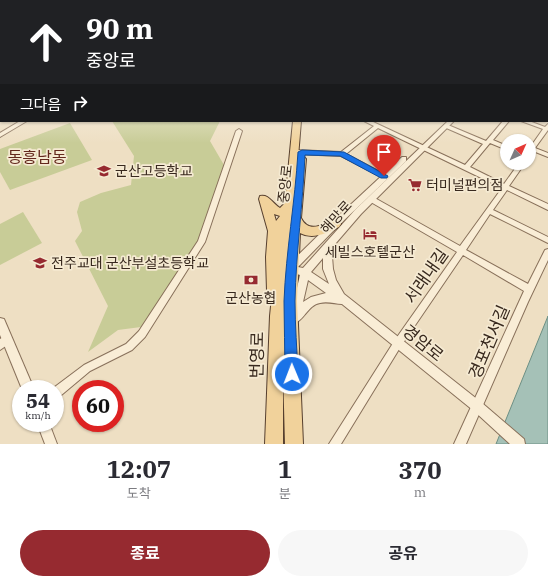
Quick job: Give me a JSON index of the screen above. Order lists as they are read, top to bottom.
{
  "streets": {
    "main road": ["중앙로", "번영로"],
    "street": [
      "해망로",
      "서래내길",
      "경포천서길",
      "경암로"
    ]
  },
  "crossings": [
    ["중앙로", "해망로"],
    ["중앙로", "번영로"],
    ["해망로", "번영로"],
    ["서래내길", "경암로"],
    ["경포천서길", "경암로"]
  ],
  "districts": ["동흥남동"],
  "places": {
    "school or university": ["군산고등학교", "전주교대 군산부설초등학교"],
    "supermarket": ["터미널편의점"],
    "hotel": ["세빌스호텔군산"],
    "bank": ["군산농협"]
  },
  "north": "top right",
  "page": {
    "turn": ["90 m", "중앙로"],
    "then": "그다음",
    "speed": "54 km/h",
    "limit": "60",
    "eta": [
      "12:07",
      "도착",
      "1",
      "분",
      "370",
      "m"
    ],
    "buttons": ["종료", "공유"]
  }
}
